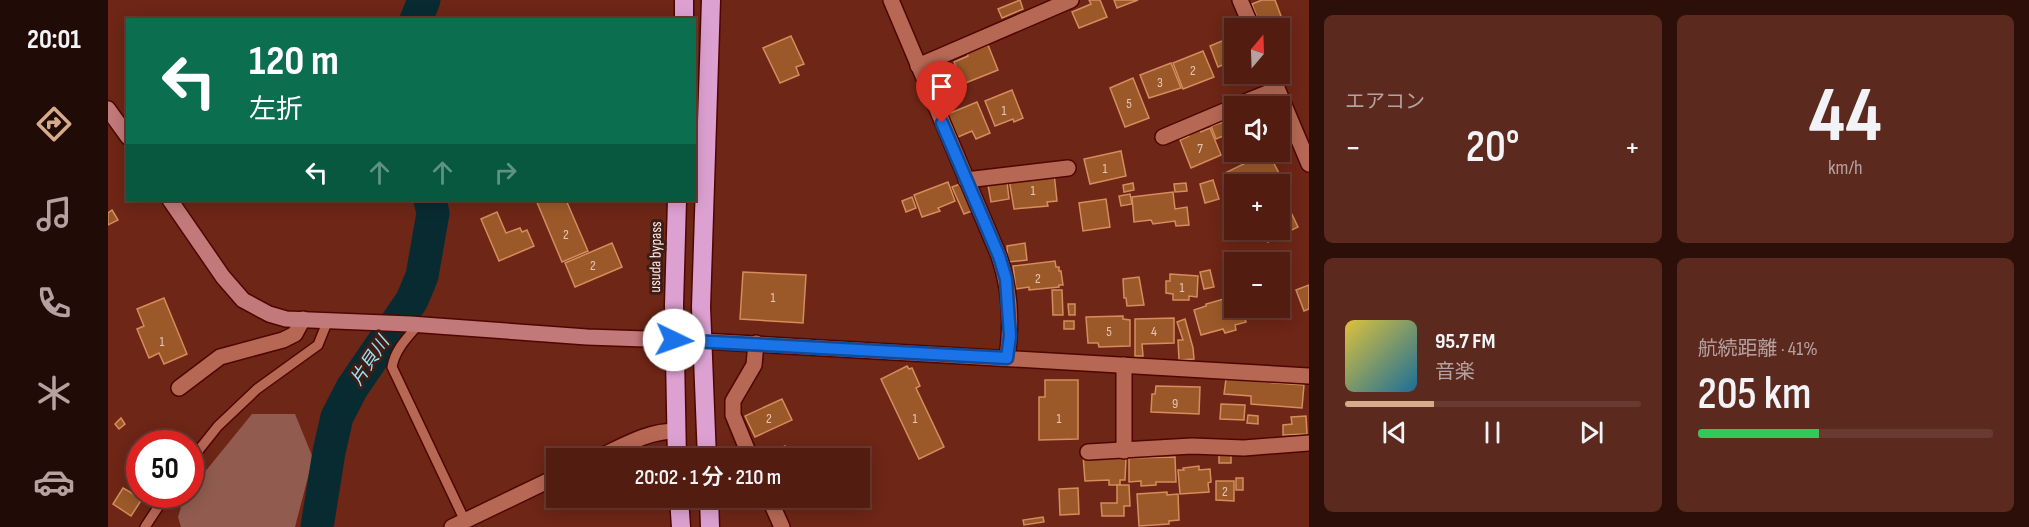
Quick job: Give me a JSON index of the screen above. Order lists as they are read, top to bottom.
{
  "streets": {
    "highway": ["usuda bypass"]
  },
  "water": ["片貝川"],
  "house_numbers": [
    "2",
    "3",
    "5",
    "1",
    "7",
    "1",
    "1",
    "2",
    "2",
    "2",
    "1",
    "1",
    "5",
    "4",
    "1",
    "9",
    "2",
    "1",
    "1",
    "2"
  ],
  "north": "top",
  "page": {
    "tabs": "20:01",
    "tile": [
      "エアコン",
      ["44", "km/h"],
      ["航続距離 · 41%", "205 km"]
    ],
    "map_buttons": ["+", "−"],
    "turn": ["120 m", "左折"],
    "heat": ["−", "20°", "+"],
    "song": ["95.7 FM", "音楽"],
    "limit": "50",
    "trip": "20:02 · 1 分 · 210 m"
  }
}
